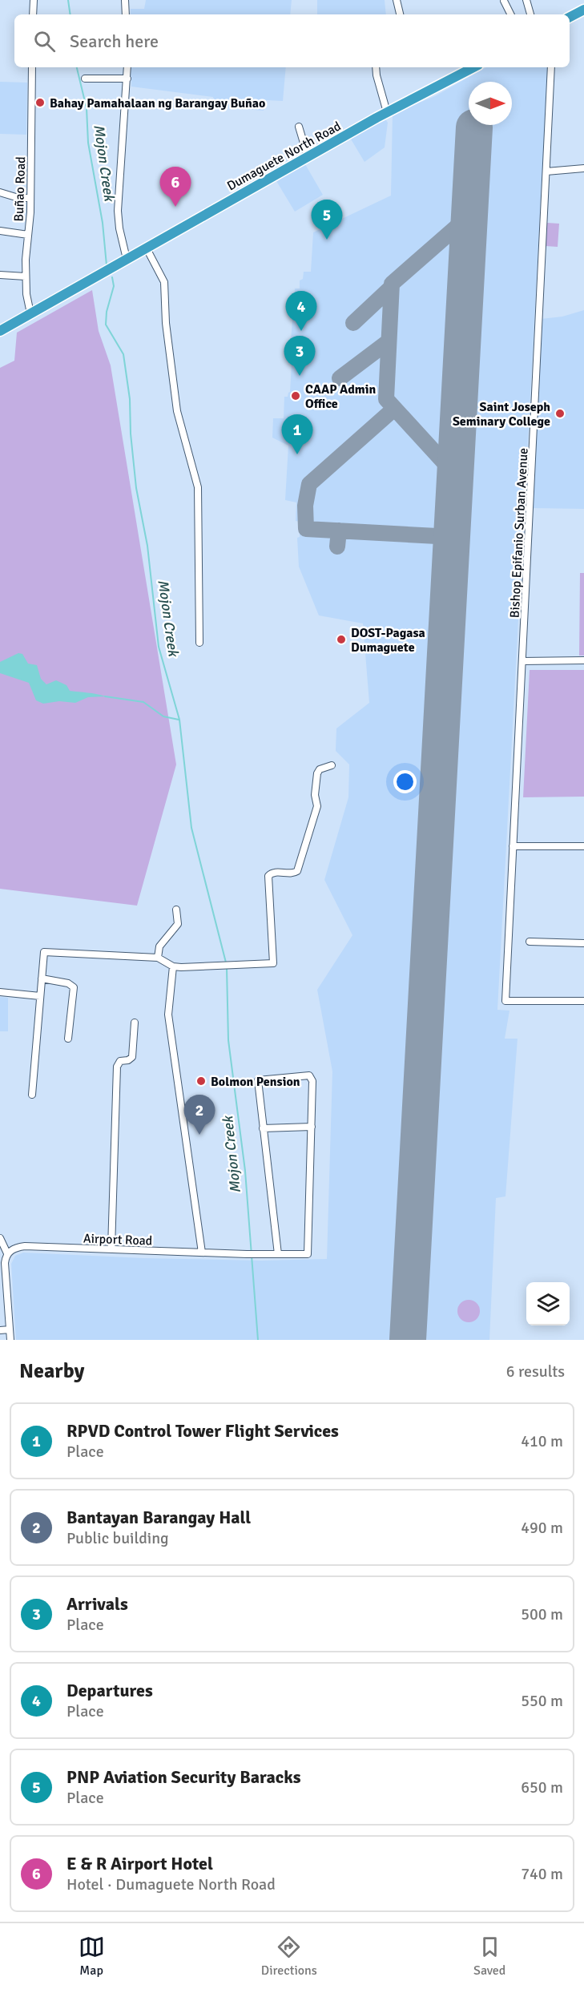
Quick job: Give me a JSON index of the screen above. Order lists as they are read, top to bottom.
{
  "streets": {
    "highway": ["Dumaguete North Road"],
    "street": ["Buñao Road", "Bishop Epifanio Surban Avenue", "Airport Road"]
  },
  "crossings": [
    ["Dumaguete North Road", "Buñao Road"]
  ],
  "water": ["Mojon Creek"],
  "places": [
    "Bahay Pamahalaan ng Barangay Buñao",
    "CAAP Admin Office",
    "Saint Joseph Seminary College",
    "DOST-Pagasa Dumaguete",
    "Bolmon Pension"
  ],
  "north": "right",
  "page": {
    "search": "Search here",
    "pins": [
      "6",
      "5",
      "4",
      "3",
      "1",
      "2"
    ],
    "heading": ["Nearby", "6 results"],
    "list": [
      {
        "mark": "1",
        "name": "RPVD Control Tower Flight Services",
        "note": "Place",
        "value": "410 m"
      },
      {
        "mark": "2",
        "name": "Bantayan Barangay Hall",
        "note": "Public building",
        "value": "490 m"
      },
      {
        "mark": "3",
        "name": "Arrivals",
        "note": "Place",
        "value": "500 m"
      },
      {
        "mark": "4",
        "name": "Departures",
        "note": "Place",
        "value": "550 m"
      },
      {
        "mark": "5",
        "name": "PNP Aviation Security Baracks",
        "note": "Place",
        "value": "650 m"
      },
      {
        "mark": "6",
        "name": "E & R Airport Hotel",
        "note": "Hotel · Dumaguete North Road",
        "value": "740 m"
      }
    ],
    "nav": ["Map", "Directions", "Saved"]
  }
}
